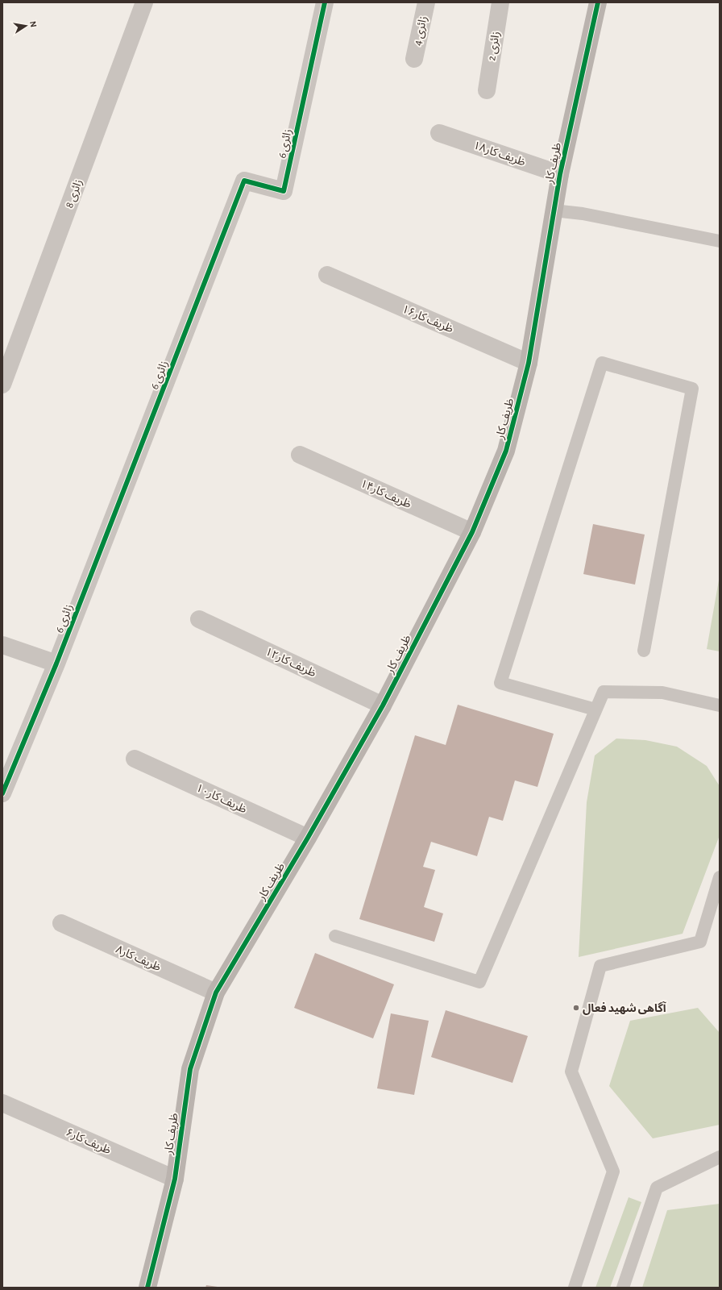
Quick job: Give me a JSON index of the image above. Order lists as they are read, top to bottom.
{
  "streets": {
    "street": [
      "زائری 4",
      "زائری 2",
      "6 زائری",
      "ظریف کار۱۸",
      "ظریف کار",
      "8 زائری",
      "ظریف کار۱۶",
      "ظریف کار۱۴",
      "ظریف کار۱۲",
      "ظریف کار۱۰",
      "ظریف کار۸",
      "ظریف کار۶"
    ]
  },
  "crossings": [
    ["ظریف کار۱۸", "ظریف کار"],
    ["ظریف کار", "ظریف کار۱۶"],
    ["ظریف کار", "ظریف کار۱۴"],
    ["ظریف کار", "ظریف کار۱۲"],
    ["ظریف کار", "ظریف کار۱۰"],
    ["ظریف کار", "ظریف کار۸"],
    ["ظریف کار", "ظریف کار۶"]
  ],
  "places": ["آگاهی شهید فعال"],
  "north": "right"
}
